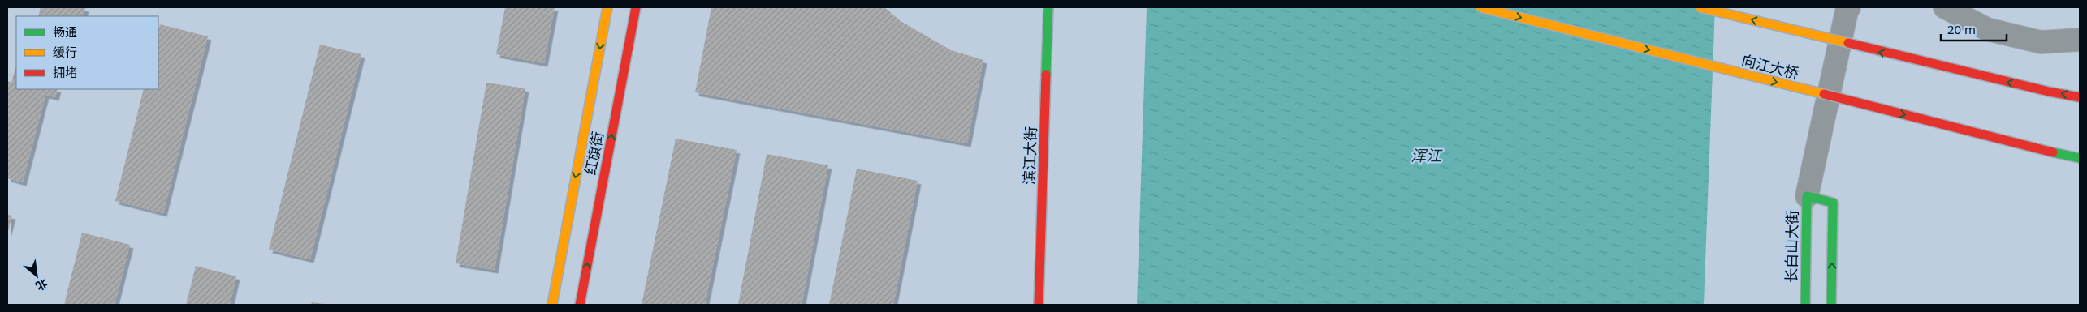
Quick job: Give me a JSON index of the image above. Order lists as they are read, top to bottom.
{
  "streets": {
    "main road": [
      "向江大桥",
      "红旗街",
      "滨江大街",
      "长白山大街"
    ]
  },
  "water": ["浑江"],
  "legend": ["畅通", "缓行", "拥堵"],
  "scale_bar": "20 m",
  "north": "bottom right"
}
